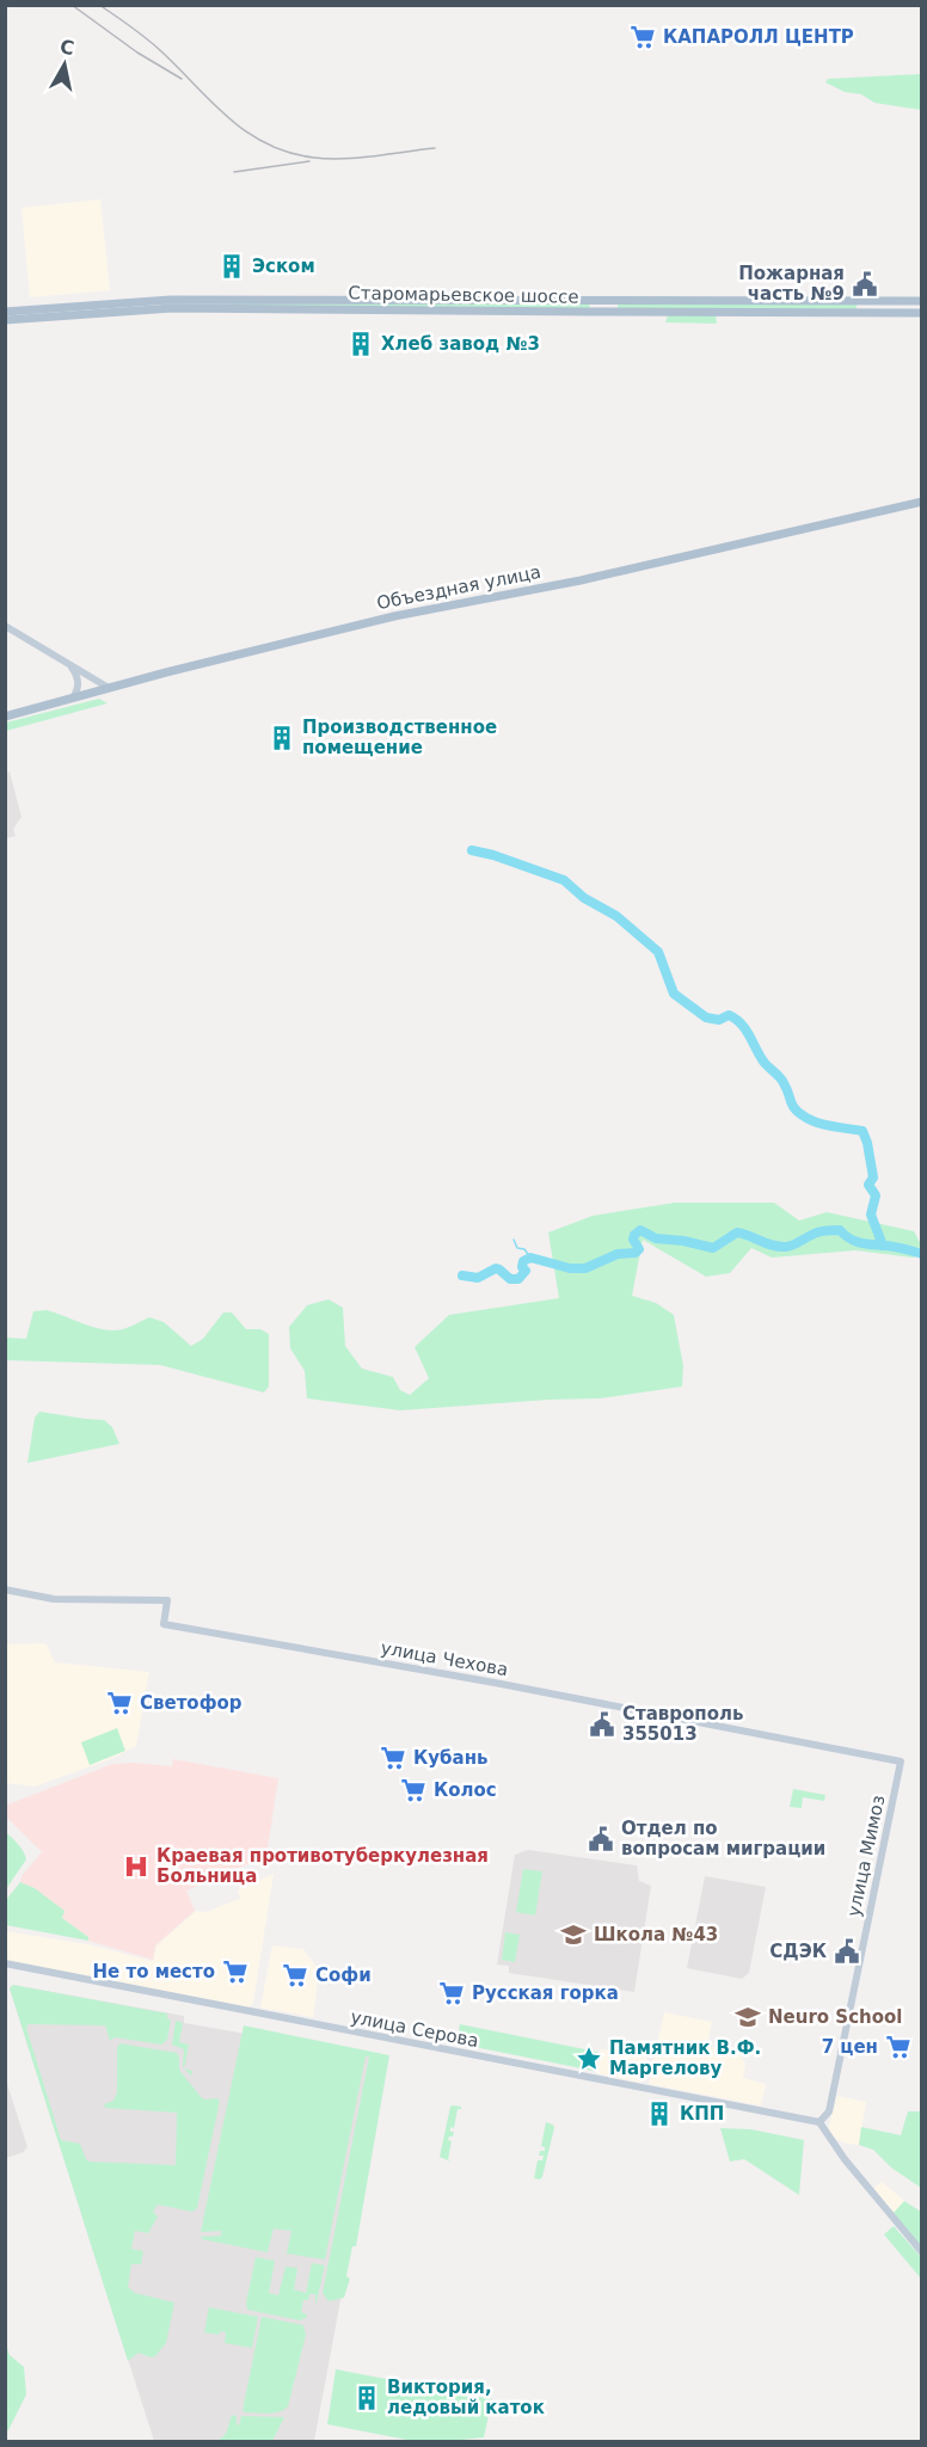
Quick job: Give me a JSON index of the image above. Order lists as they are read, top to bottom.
{
  "streets": {
    "main road": ["Старомарьевское шоссе", "Объездная улица"],
    "street": ["улица Чехова", "улица Мимоз", "улица Серова"]
  },
  "crossings": [
    ["улица Чехова", "улица Мимоз"],
    ["улица Мимоз", "улица Серова"]
  ],
  "places": {
    "supermarket": [
      "КАПАРОЛЛ ЦЕНТР",
      "Светофор",
      "Кубань",
      "Колос",
      "Не то место",
      "Софи",
      "Русская горка",
      "7 цен"
    ],
    "building": [
      "Эском",
      "Хлеб завод №3",
      "Производственное помещение",
      "КПП",
      "Виктория, ледовый каток"
    ],
    "public building": [
      "Пожарная часть №9",
      "Ставрополь 355013",
      "Отдел по вопросам миграции",
      "СДЭК"
    ],
    "hospital": ["Краевая противотуберкулезная Больница"],
    "school or university": ["Школа №43", "Neuro School"],
    "place": ["Памятник В.Ф. Маргелову"]
  },
  "north": "top"
}
